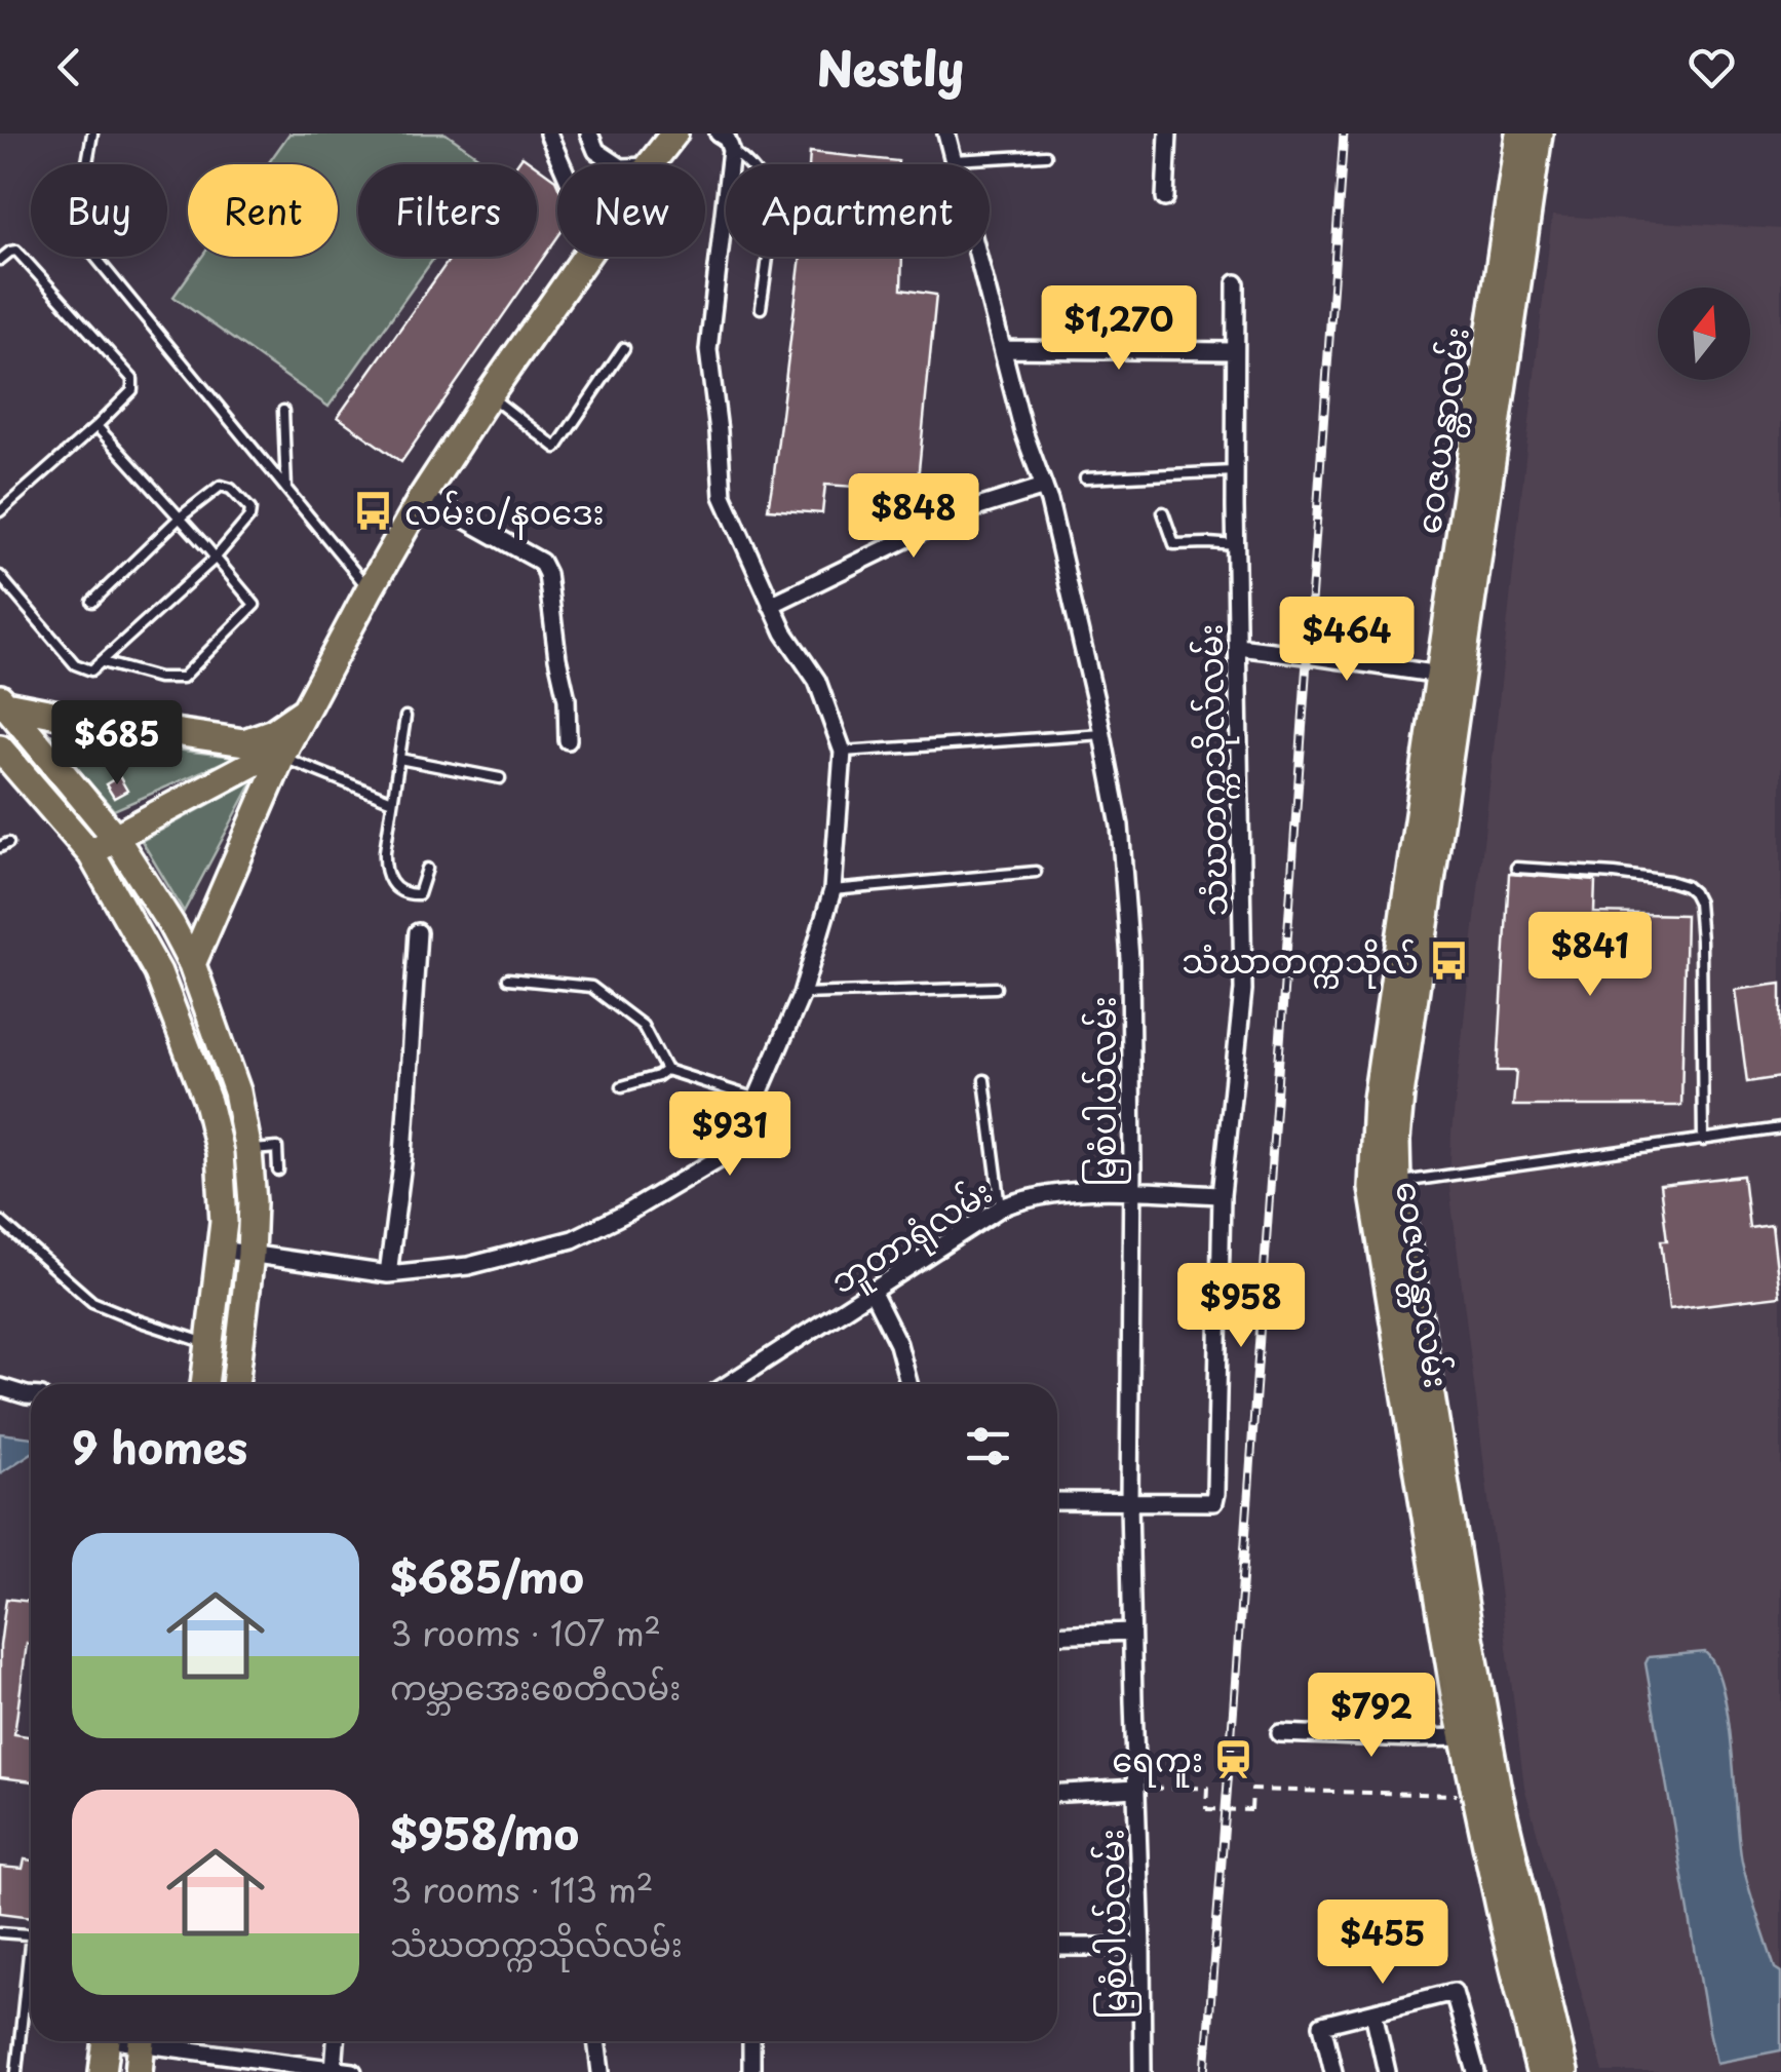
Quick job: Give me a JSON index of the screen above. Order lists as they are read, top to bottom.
{
  "streets": {
    "main road": ["ဝေဇယန္တာလမ်း"],
    "street": ["သံဃတက္ကသိုလ်လမ်း", "မြစံပါယ်လမ်း", "ဘူတာရုံလမ်း"]
  },
  "crossings": [
    ["သံဃတက္ကသိုလ်လမ်း", "မြစံပါယ်လမ်း"],
    ["သံဃတက္ကသိုလ်လမ်း", "ဘူတာရုံလမ်း"],
    ["မြစံပါယ်လမ်း", "ဘူတာရုံလမ်း"]
  ],
  "places": {
    "bus stop": ["လမ်းဝ/နဝဒေး", "သံဃာတက္ကသိုလ်"],
    "station": ["ရေကူး"]
  },
  "north": "top",
  "page": {
    "header": "Nestly",
    "chip": [
      "Buy",
      "Rent",
      "Filters",
      "New",
      "Apartment"
    ],
    "price": [
      "$1,270",
      "$848",
      "$464",
      "$685",
      "$841",
      "$931",
      "$958",
      "$792",
      "$455"
    ],
    "heading": "9 homes",
    "list": [
      {
        "name": "$685/mo",
        "note": "3 rooms · 107 m² · ကမ္ဘာအေးစေတီလမ်း"
      },
      {
        "name": "$958/mo",
        "note": "3 rooms · 113 m² · သံဃတက္ကသိုလ်လမ်း"
      }
    ]
  }
}
